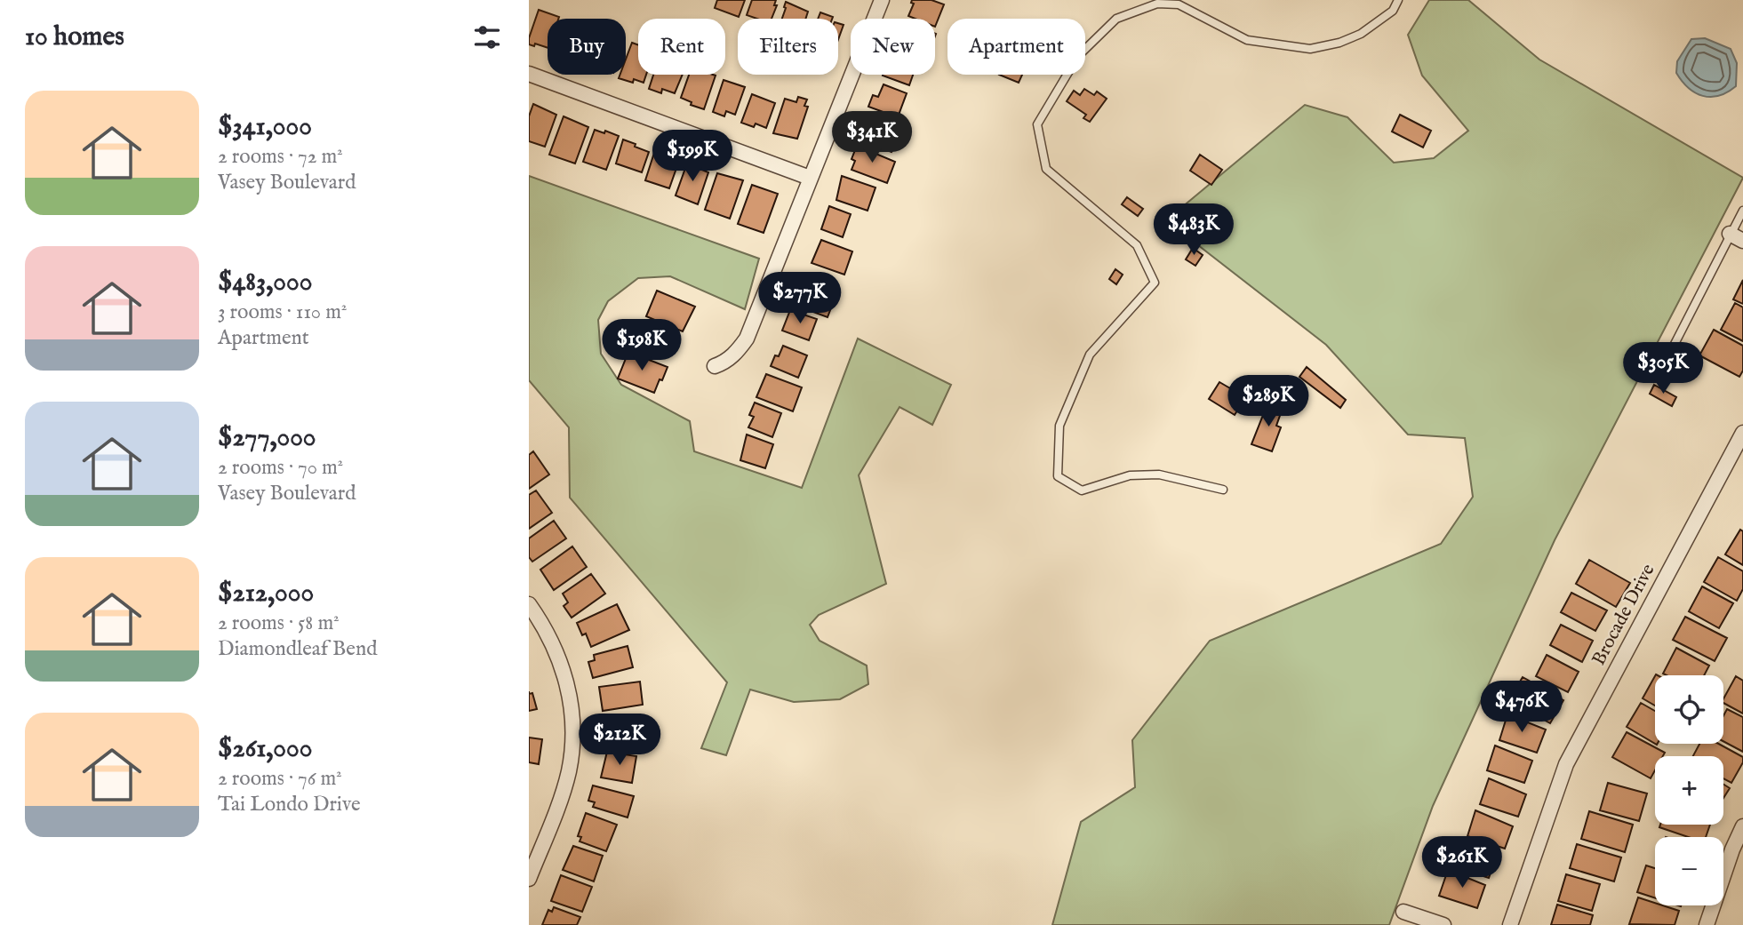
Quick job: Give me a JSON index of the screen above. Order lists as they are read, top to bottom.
{
  "streets": {
    "street": ["Brocade Drive"]
  },
  "page": {
    "heading": "10 homes",
    "chip": [
      "Buy",
      "Rent",
      "Filters",
      "New",
      "Apartment"
    ],
    "list": [
      {
        "name": "$341,000",
        "note": "2 rooms · 72 m² · Vasey Boulevard"
      },
      {
        "name": "$483,000",
        "note": "3 rooms · 110 m² · Apartment"
      },
      {
        "name": "$277,000",
        "note": "2 rooms · 70 m² · Vasey Boulevard"
      },
      {
        "name": "$212,000",
        "note": "2 rooms · 58 m² · Diamondleaf Bend"
      },
      {
        "name": "$261,000",
        "note": "2 rooms · 76 m² · Tai Londo Drive"
      }
    ],
    "price": [
      "$341K",
      "$199K",
      "$483K",
      "$277K",
      "$198K",
      "$305K",
      "$289K",
      "$476K",
      "$212K",
      "$261K"
    ],
    "map_buttons": ["+", "−"]
  }
}
